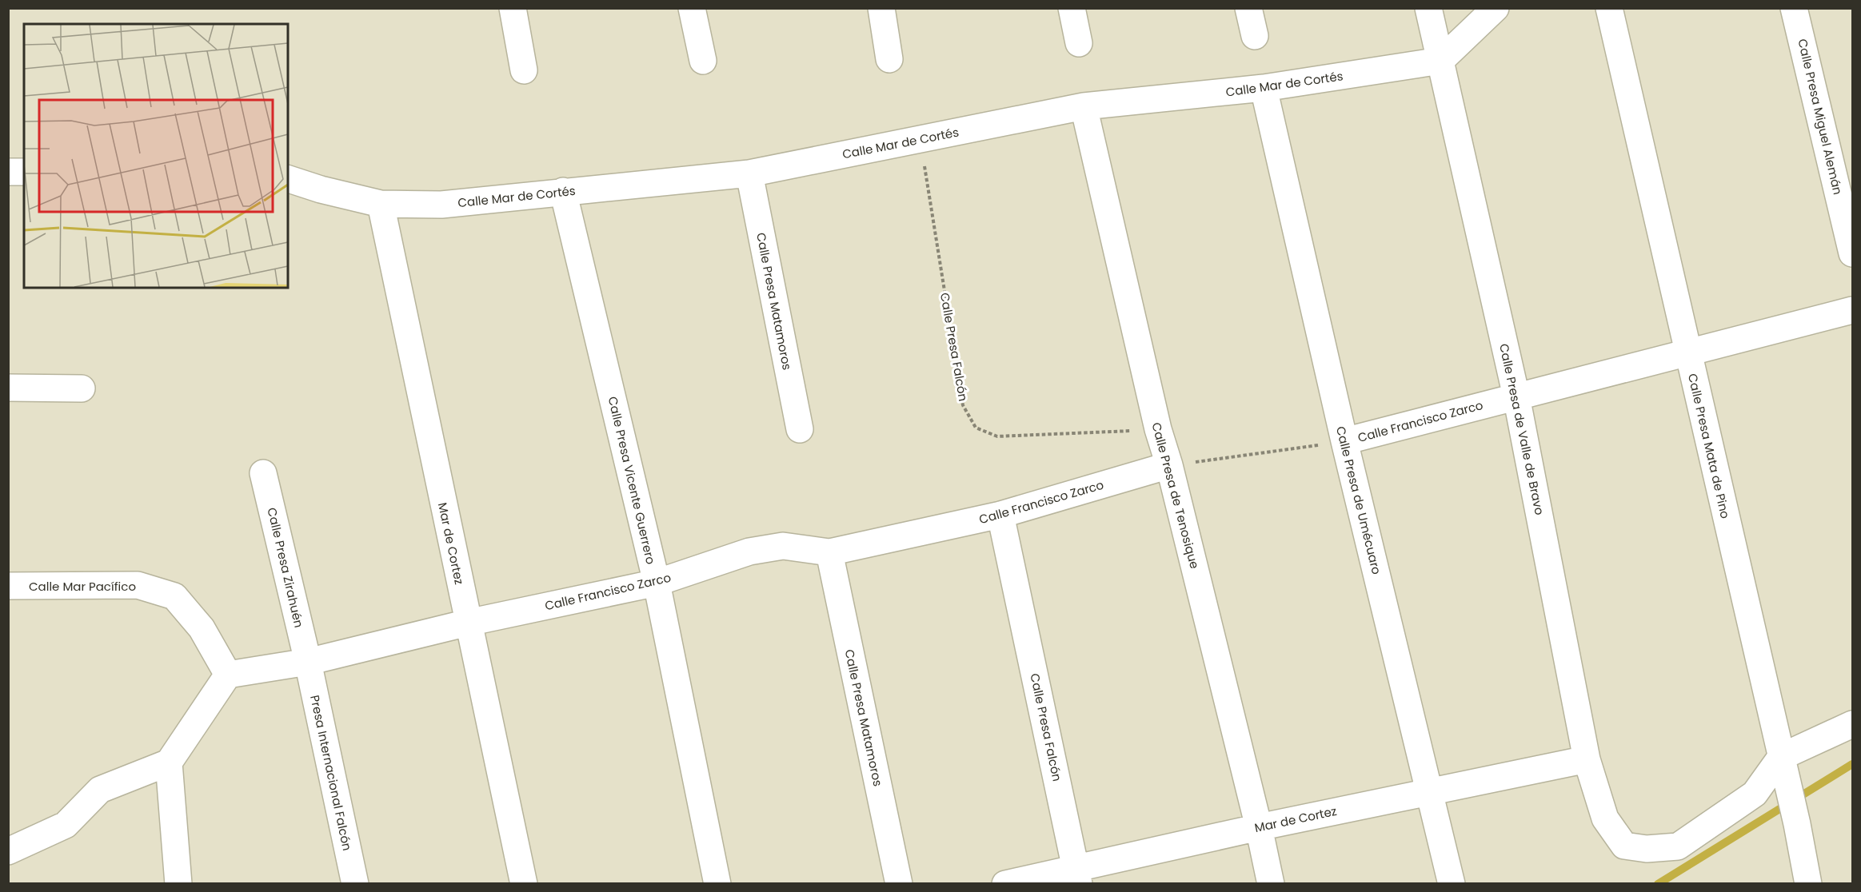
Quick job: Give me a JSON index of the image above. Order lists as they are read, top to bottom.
{
  "streets": {
    "street": [
      "Calle Mar de Cortés",
      "Calle Presa Miguel Alemán",
      "Calle Presa Matamoros",
      "Calle Presa Falcón",
      "Calle Francisco Zarco",
      "Calle Presa de Valle de Bravo",
      "Calle Presa Mata de Pino",
      "Calle Presa Vicente Guerrero",
      "Calle Presa de Tenosique",
      "Calle Presa de Umécuaro",
      "Mar de Cortez",
      "Calle Presa Zirahuén",
      "Calle Mar Pacífico",
      "Presa Internacional Falcón"
    ]
  },
  "crossings": [
    ["Calle Mar de Cortés", "Calle Presa Matamoros"],
    ["Calle Mar de Cortés", "Calle Presa Falcón"],
    ["Calle Mar de Cortés", "Calle Presa de Valle de Bravo"],
    ["Calle Mar de Cortés", "Calle Presa Vicente Guerrero"],
    ["Calle Mar de Cortés", "Calle Presa de Tenosique"],
    ["Calle Mar de Cortés", "Calle Presa de Umécuaro"],
    ["Calle Mar de Cortés", "Mar de Cortez"],
    ["Calle Presa Matamoros", "Calle Francisco Zarco"],
    ["Calle Presa Falcón", "Calle Francisco Zarco"],
    ["Calle Presa Falcón", "Calle Presa de Tenosique"],
    ["Calle Presa Falcón", "Mar de Cortez"],
    ["Calle Francisco Zarco", "Calle Presa de Valle de Bravo"],
    ["Calle Francisco Zarco", "Calle Presa Mata de Pino"],
    ["Calle Francisco Zarco", "Calle Presa Vicente Guerrero"],
    ["Calle Francisco Zarco", "Calle Presa de Tenosique"],
    ["Calle Francisco Zarco", "Calle Presa de Umécuaro"],
    ["Calle Francisco Zarco", "Mar de Cortez"],
    ["Calle Francisco Zarco", "Calle Presa Zirahuén"],
    ["Calle Francisco Zarco", "Calle Mar Pacífico"],
    ["Calle Francisco Zarco", "Presa Internacional Falcón"],
    ["Calle Presa de Valle de Bravo", "Calle Presa Mata de Pino"],
    ["Calle Presa de Valle de Bravo", "Mar de Cortez"],
    ["Calle Presa de Tenosique", "Mar de Cortez"],
    ["Calle Presa de Umécuaro", "Mar de Cortez"],
    ["Calle Presa Zirahuén", "Presa Internacional Falcón"]
  ]
}
